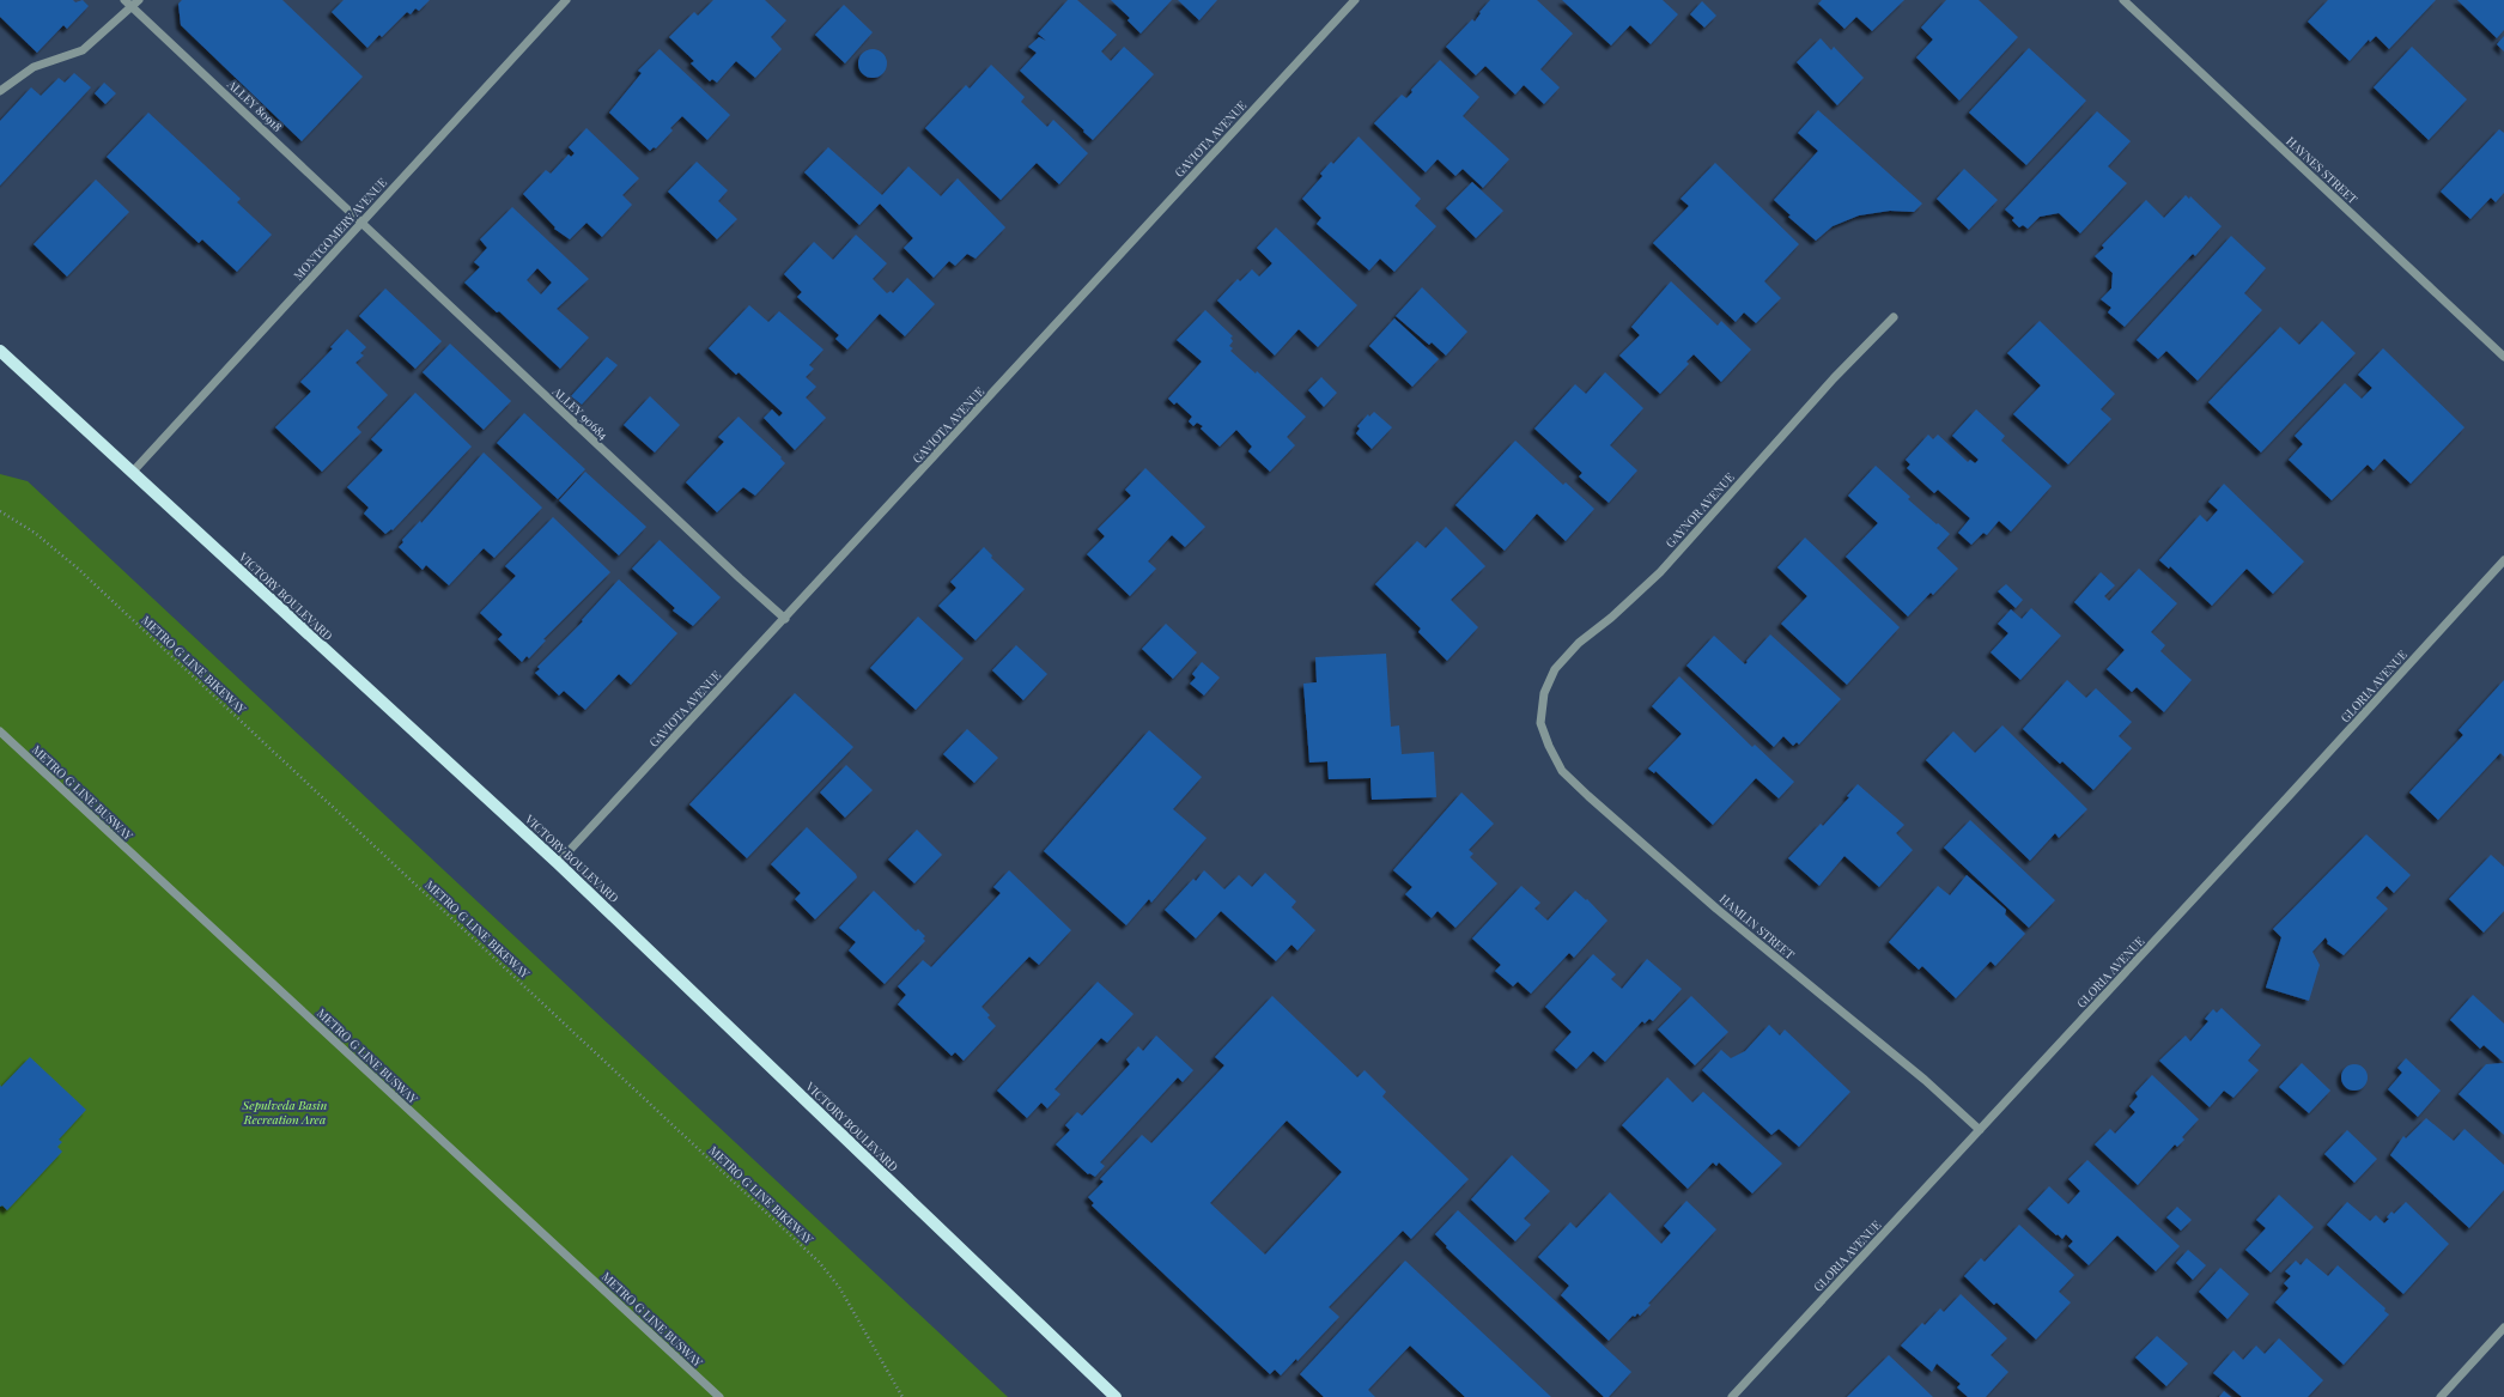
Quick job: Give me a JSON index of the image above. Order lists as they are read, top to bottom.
{
  "streets": {
    "main road": ["VICTORY BOULEVARD"],
    "street": [
      "ALLEY 80918",
      "GAVIOTA AVENUE",
      "HAYNES STREET",
      "MONTGOMERY AVENUE",
      "ALLEY 90684",
      "GAYNOR AVENUE",
      "GLORIA AVENUE",
      "METRO G LINE BUSWAY",
      "HAMLIN STREET"
    ],
    "path": ["METRO G LINE BIKEWAY"]
  },
  "crossings": [
    ["ALLEY 80918", "MONTGOMERY AVENUE"],
    ["ALLEY 80918", "ALLEY 90684"],
    ["GAVIOTA AVENUE", "ALLEY 90684"],
    ["GAVIOTA AVENUE", "VICTORY BOULEVARD"],
    ["MONTGOMERY AVENUE", "ALLEY 90684"],
    ["MONTGOMERY AVENUE", "VICTORY BOULEVARD"],
    ["GAYNOR AVENUE", "HAMLIN STREET"],
    ["GLORIA AVENUE", "HAMLIN STREET"]
  ],
  "parks": ["Sepulveda Basin Recreation Area"]
}
